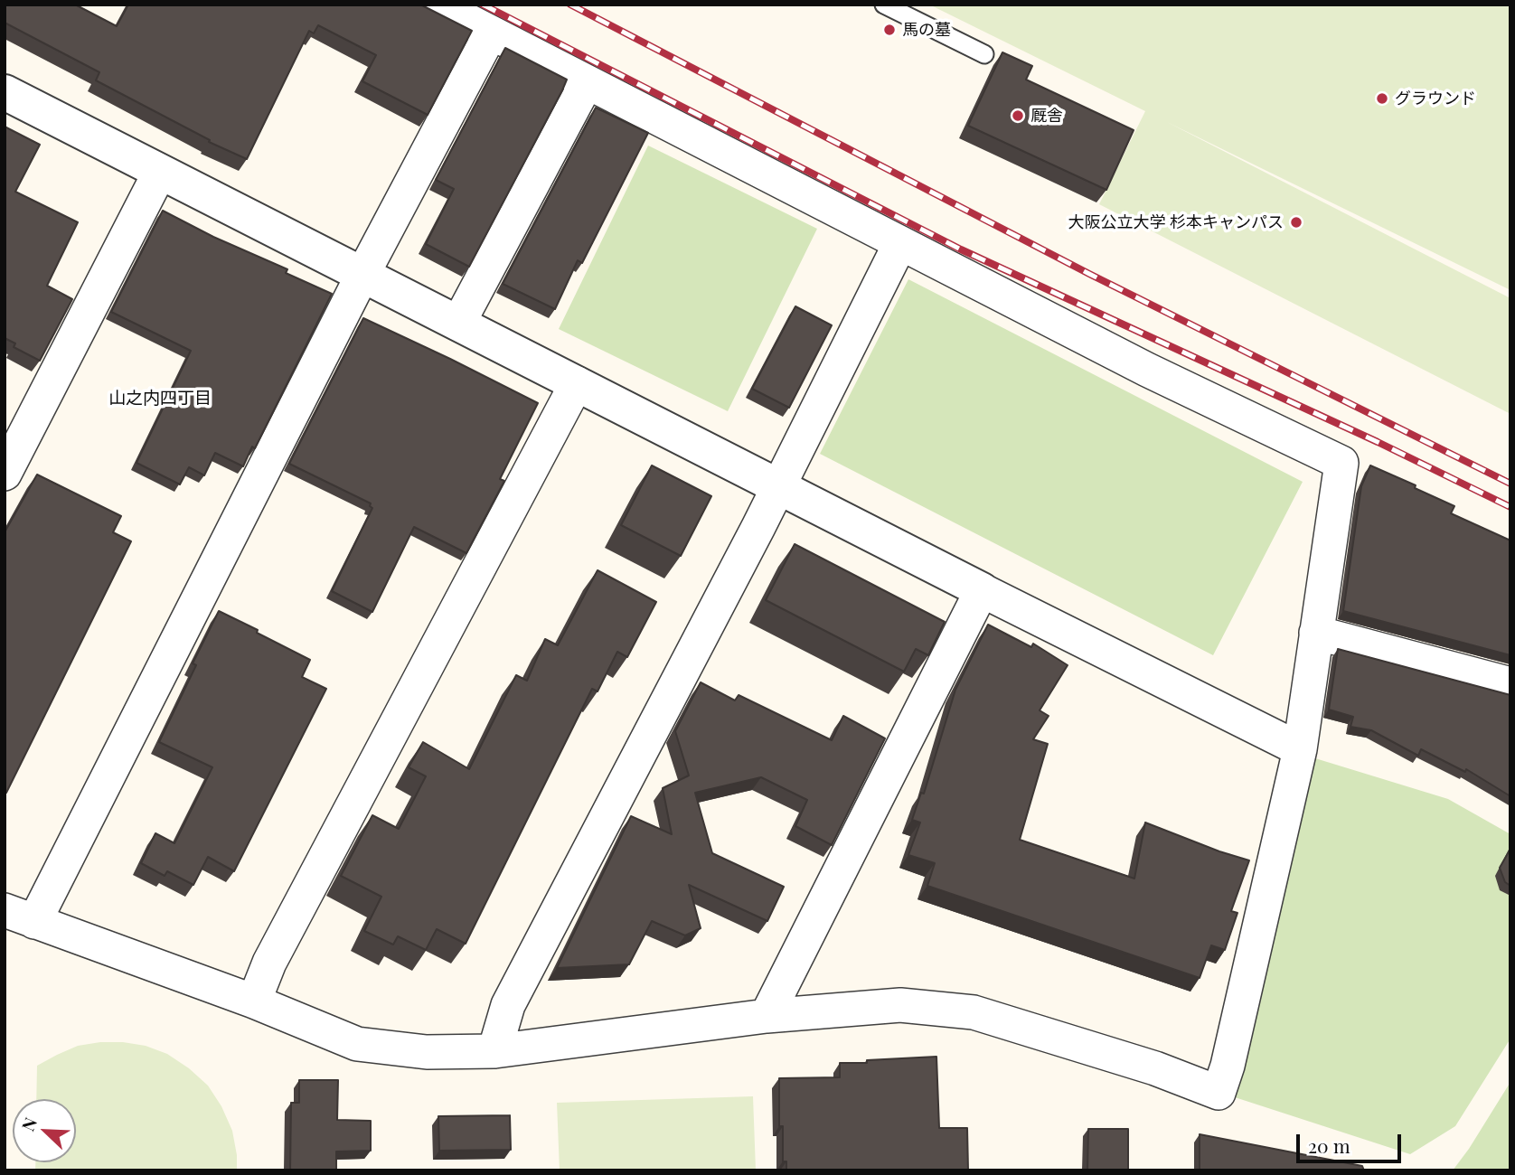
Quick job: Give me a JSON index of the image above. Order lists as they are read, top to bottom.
{
  "districts": ["山之内四丁目"],
  "places": [
    "馬の墓",
    "グラウンド",
    "厩舎",
    "大阪公立大学 杉本キャンパス"
  ],
  "scale_bar": "20 m",
  "north": "top left"
}
